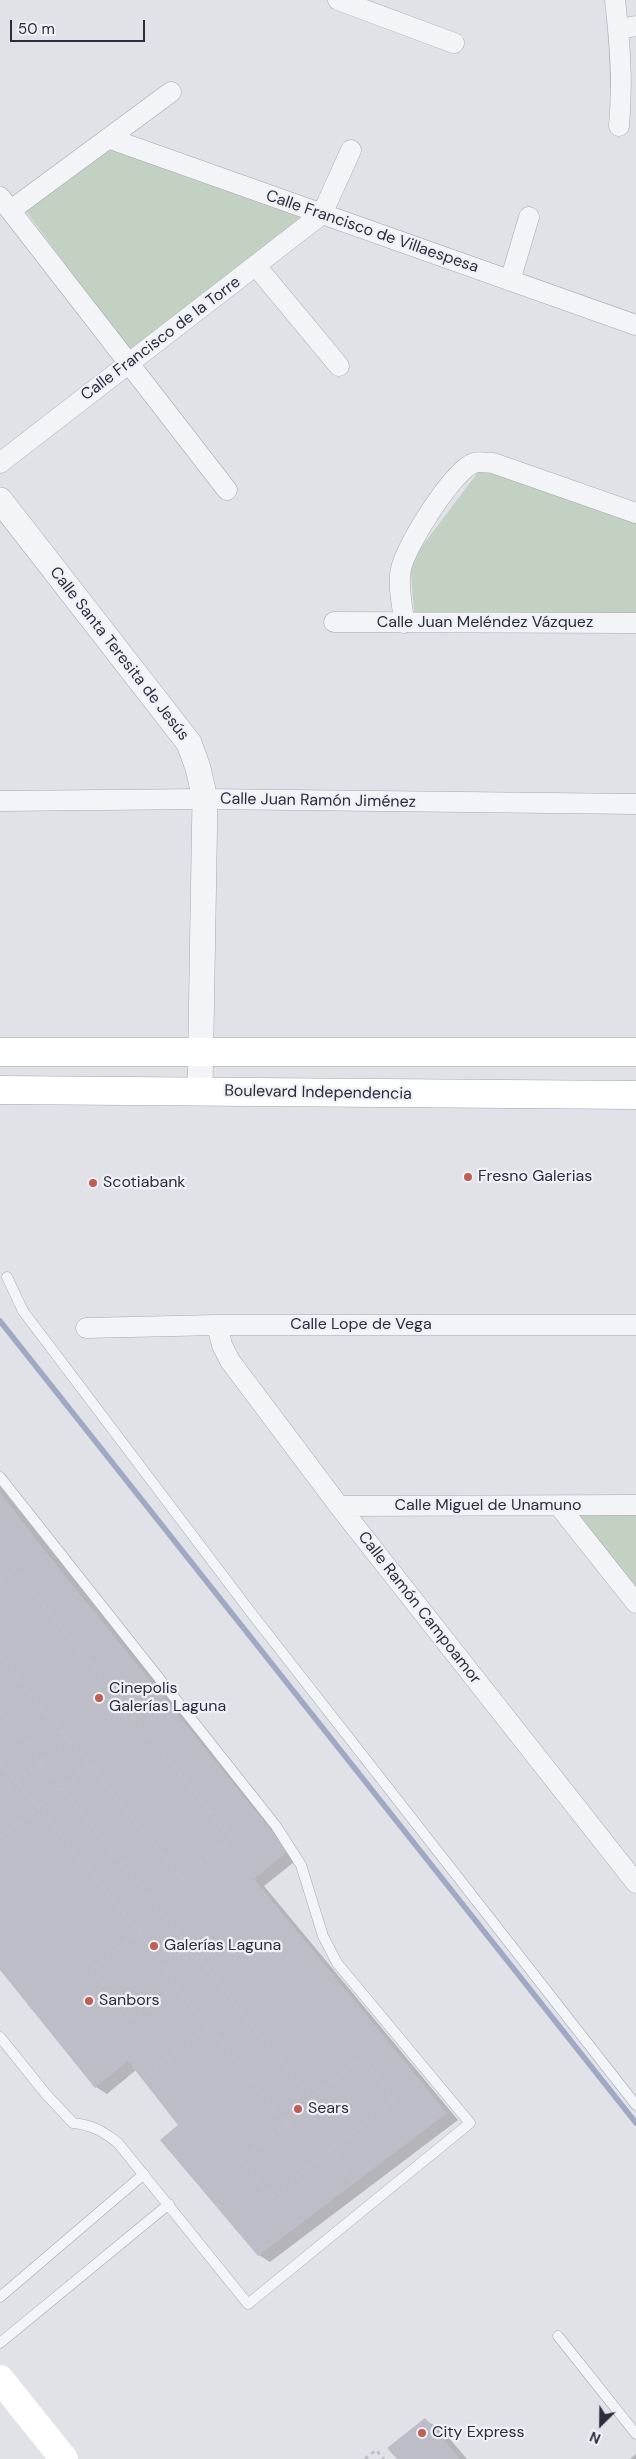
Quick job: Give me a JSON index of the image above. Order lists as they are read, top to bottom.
{
  "streets": {
    "main road": ["Boulevard Independencia"],
    "street": [
      "Calle Francisco de Villaespesa",
      "Calle Francisco de la Torre",
      "Calle Juan Meléndez Vázquez",
      "Calle Santa Teresita de Jesús",
      "Calle Juan Ramón Jiménez",
      "Calle Lope de Vega",
      "Calle Miguel de Unamuno",
      "Calle Ramón Campoamor"
    ]
  },
  "crossings": [
    ["Calle Francisco de Villaespesa", "Calle Francisco de la Torre"],
    ["Calle Santa Teresita de Jesús", "Calle Juan Ramón Jiménez"],
    ["Calle Santa Teresita de Jesús", "Boulevard Independencia"],
    ["Calle Lope de Vega", "Calle Ramón Campoamor"],
    ["Calle Miguel de Unamuno", "Calle Ramón Campoamor"]
  ],
  "places": [
    "Fresno Galerias",
    "Scotiabank",
    "Cinepolis Galerías Laguna",
    "Galerías Laguna",
    "Sanbors",
    "Sears",
    "City Express"
  ],
  "scale_bar": "50 m",
  "north": "bottom left"
}
